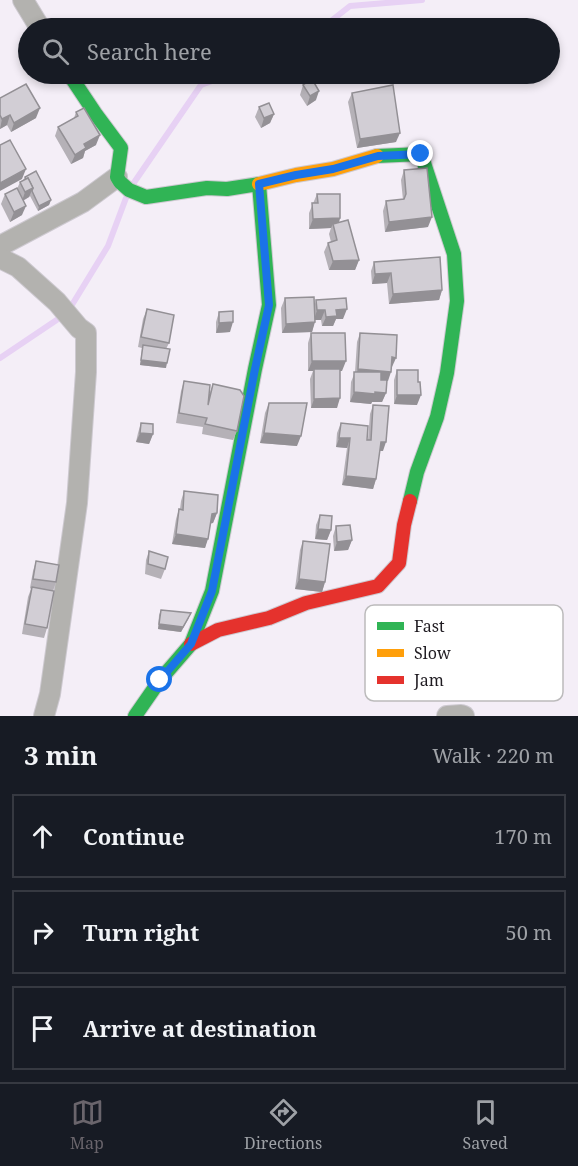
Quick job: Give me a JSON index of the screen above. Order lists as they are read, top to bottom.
{
  "legend": ["Fast", "Slow", "Jam"],
  "page": {
    "search": "Search here",
    "heading": ["3 min", "Walk · 220 m"],
    "list": [
      ["Continue", "170 m"],
      ["Turn right", "50 m"],
      "Arrive at destination"
    ],
    "nav": ["Map", "Directions", "Saved"]
  }
}
